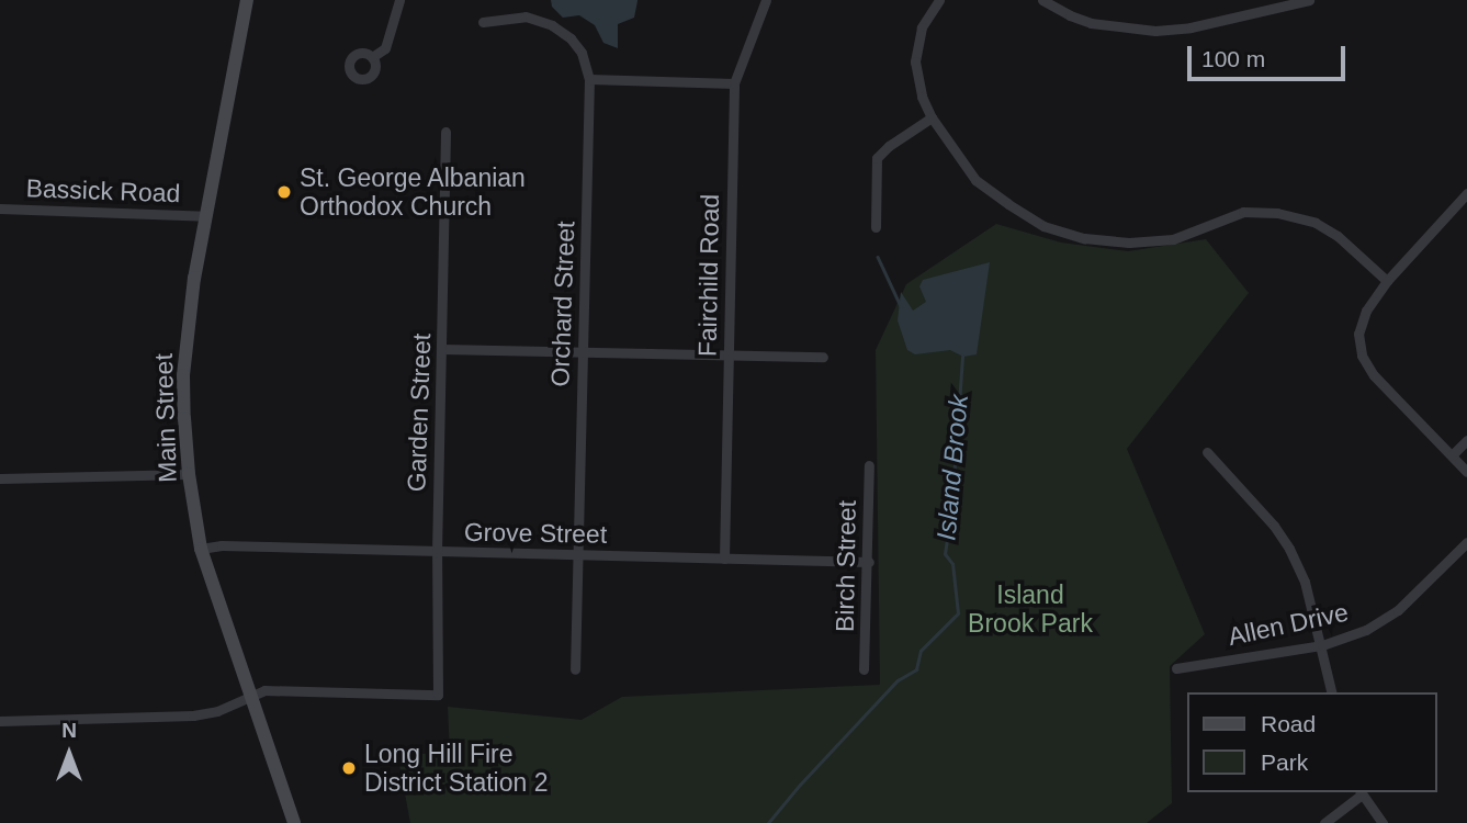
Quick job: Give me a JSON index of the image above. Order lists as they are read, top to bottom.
{
  "streets": {
    "main road": ["Main Street"],
    "street": [
      "Bassick Road",
      "Fairchild Road",
      "Orchard Street",
      "Garden Street",
      "Grove Street",
      "Birch Street",
      "Allen Drive"
    ]
  },
  "crossings": [
    ["Bassick Road", "Main Street"],
    ["Fairchild Road", "Grove Street"],
    ["Orchard Street", "Grove Street"],
    ["Garden Street", "Main Street"],
    ["Garden Street", "Grove Street"],
    ["Main Street", "Grove Street"],
    ["Grove Street", "Birch Street"]
  ],
  "water": ["Island Brook"],
  "parks": ["Island Brook Park"],
  "places": ["St. George Albanian Orthodox Church", "Long Hill Fire District Station 2"],
  "legend": ["Road", "Park"],
  "scale_bar": "100 m",
  "north": "top"
}
